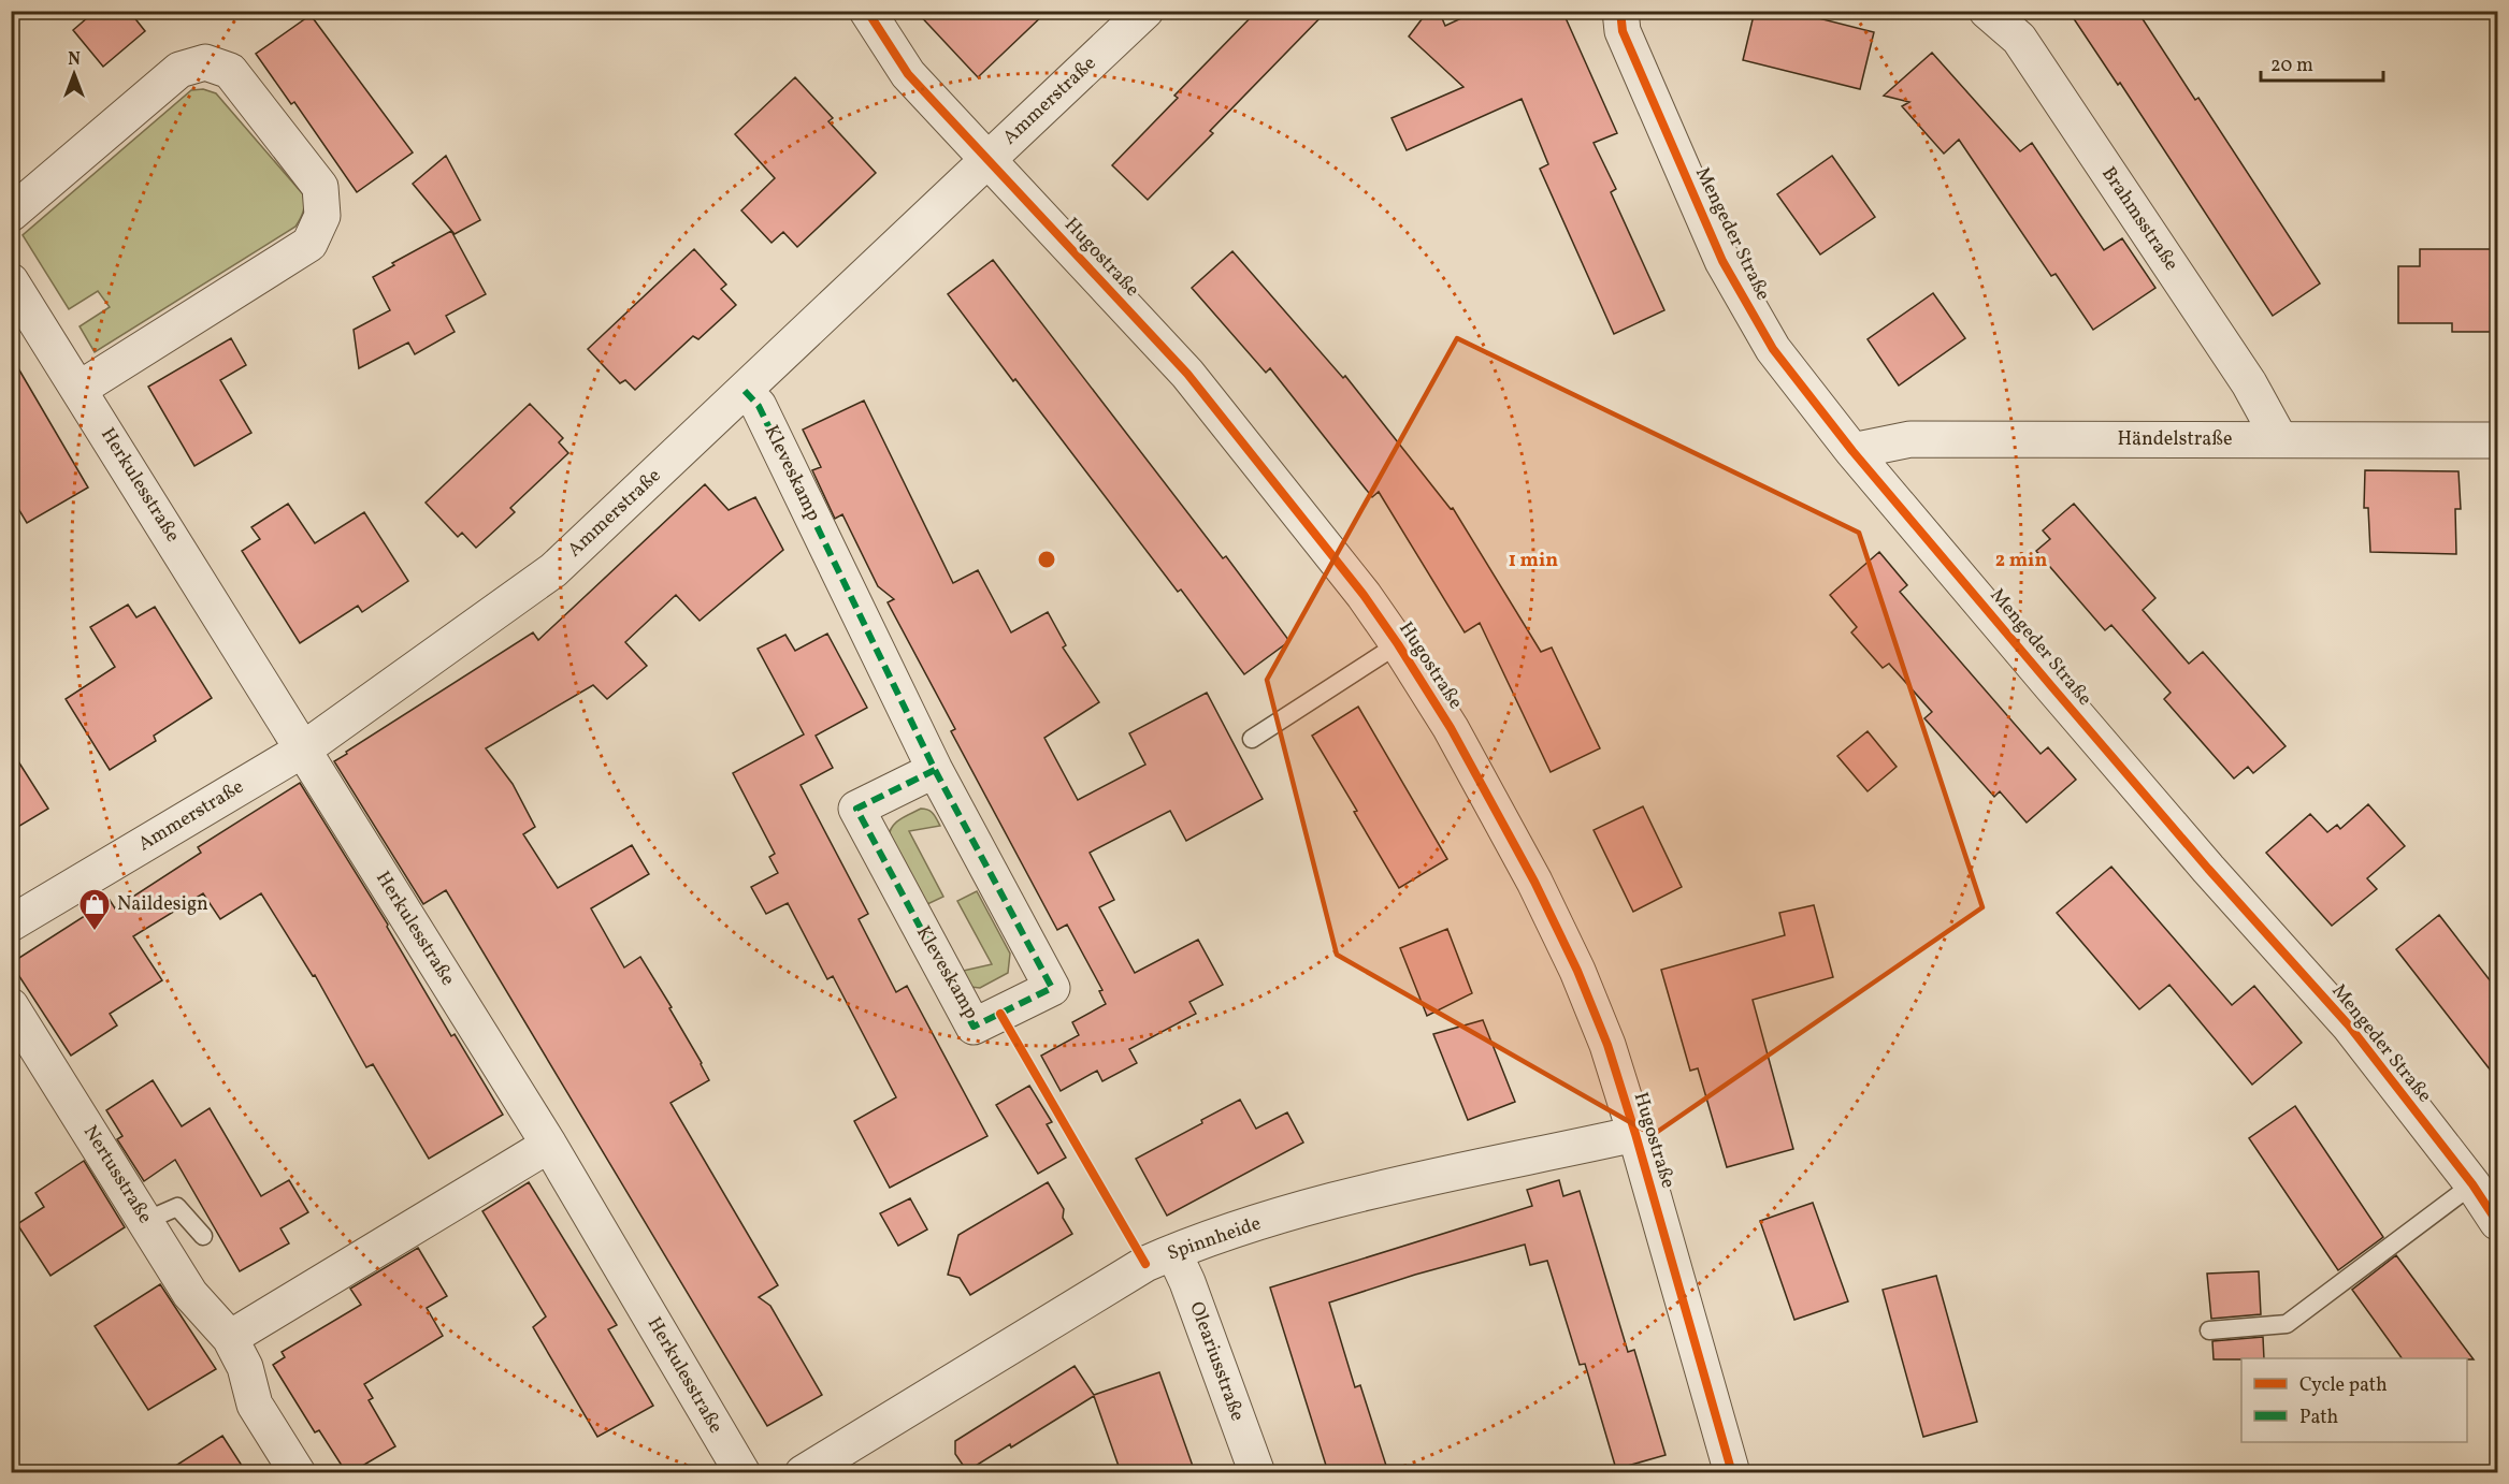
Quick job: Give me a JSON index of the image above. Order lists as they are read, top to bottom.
{
  "streets": {
    "street": [
      "Ammerstraße",
      "Brahmsstraße",
      "Mengeder Straße",
      "Hugostraße",
      "Händelstraße",
      "Kleveskamp",
      "Herkulesstraße",
      "Nertusstraße",
      "Spinnheide",
      "Oleariusstraße"
    ]
  },
  "crossings": [
    ["Ammerstraße", "Hugostraße"],
    ["Ammerstraße", "Kleveskamp"],
    ["Ammerstraße", "Herkulesstraße"],
    ["Brahmsstraße", "Händelstraße"],
    ["Mengeder Straße", "Händelstraße"],
    ["Hugostraße", "Spinnheide"],
    ["Spinnheide", "Oleariusstraße"]
  ],
  "places": {
    "shop": ["Naildesign"]
  },
  "legend": ["Cycle path", "Path"],
  "scale_bar": "20 m",
  "north": "top",
  "rings": ["1 min", "2 min"]
}
